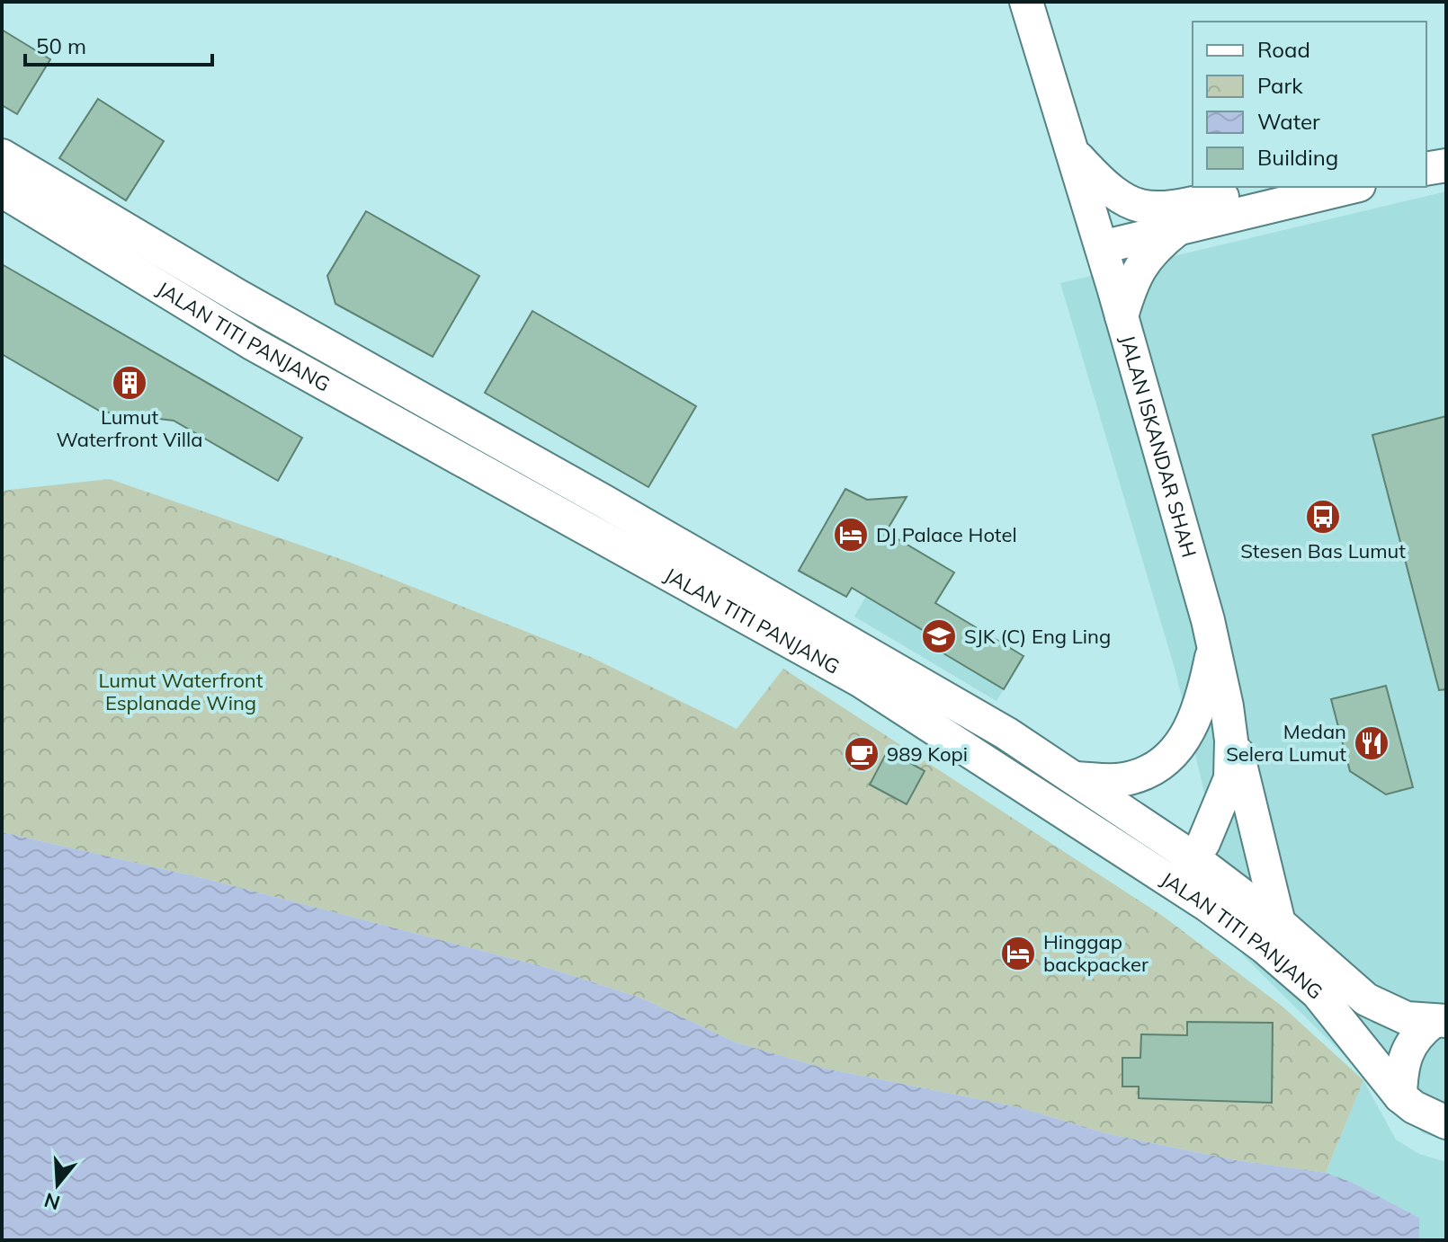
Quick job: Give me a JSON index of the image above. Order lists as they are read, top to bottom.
{
  "streets": {
    "street": ["JALAN TITI PANJANG", "JALAN ISKANDAR SHAH"]
  },
  "crossings": [
    ["JALAN TITI PANJANG", "JALAN ISKANDAR SHAH"]
  ],
  "parks": ["Lumut Waterfront Esplanade Wing"],
  "places": {
    "building": ["Lumut Waterfront Villa"],
    "bus stop": ["Stesen Bas Lumut"],
    "hotel": ["DJ Palace Hotel", "Hinggap backpacker"],
    "school or university": ["SJK (C) Eng Ling"],
    "restaurant": ["Medan Selera Lumut"],
    "cafe": ["989 Kopi"]
  },
  "legend": [
    "Road",
    "Park",
    "Water",
    "Building"
  ],
  "scale_bar": "50 m",
  "north": "bottom"
}
